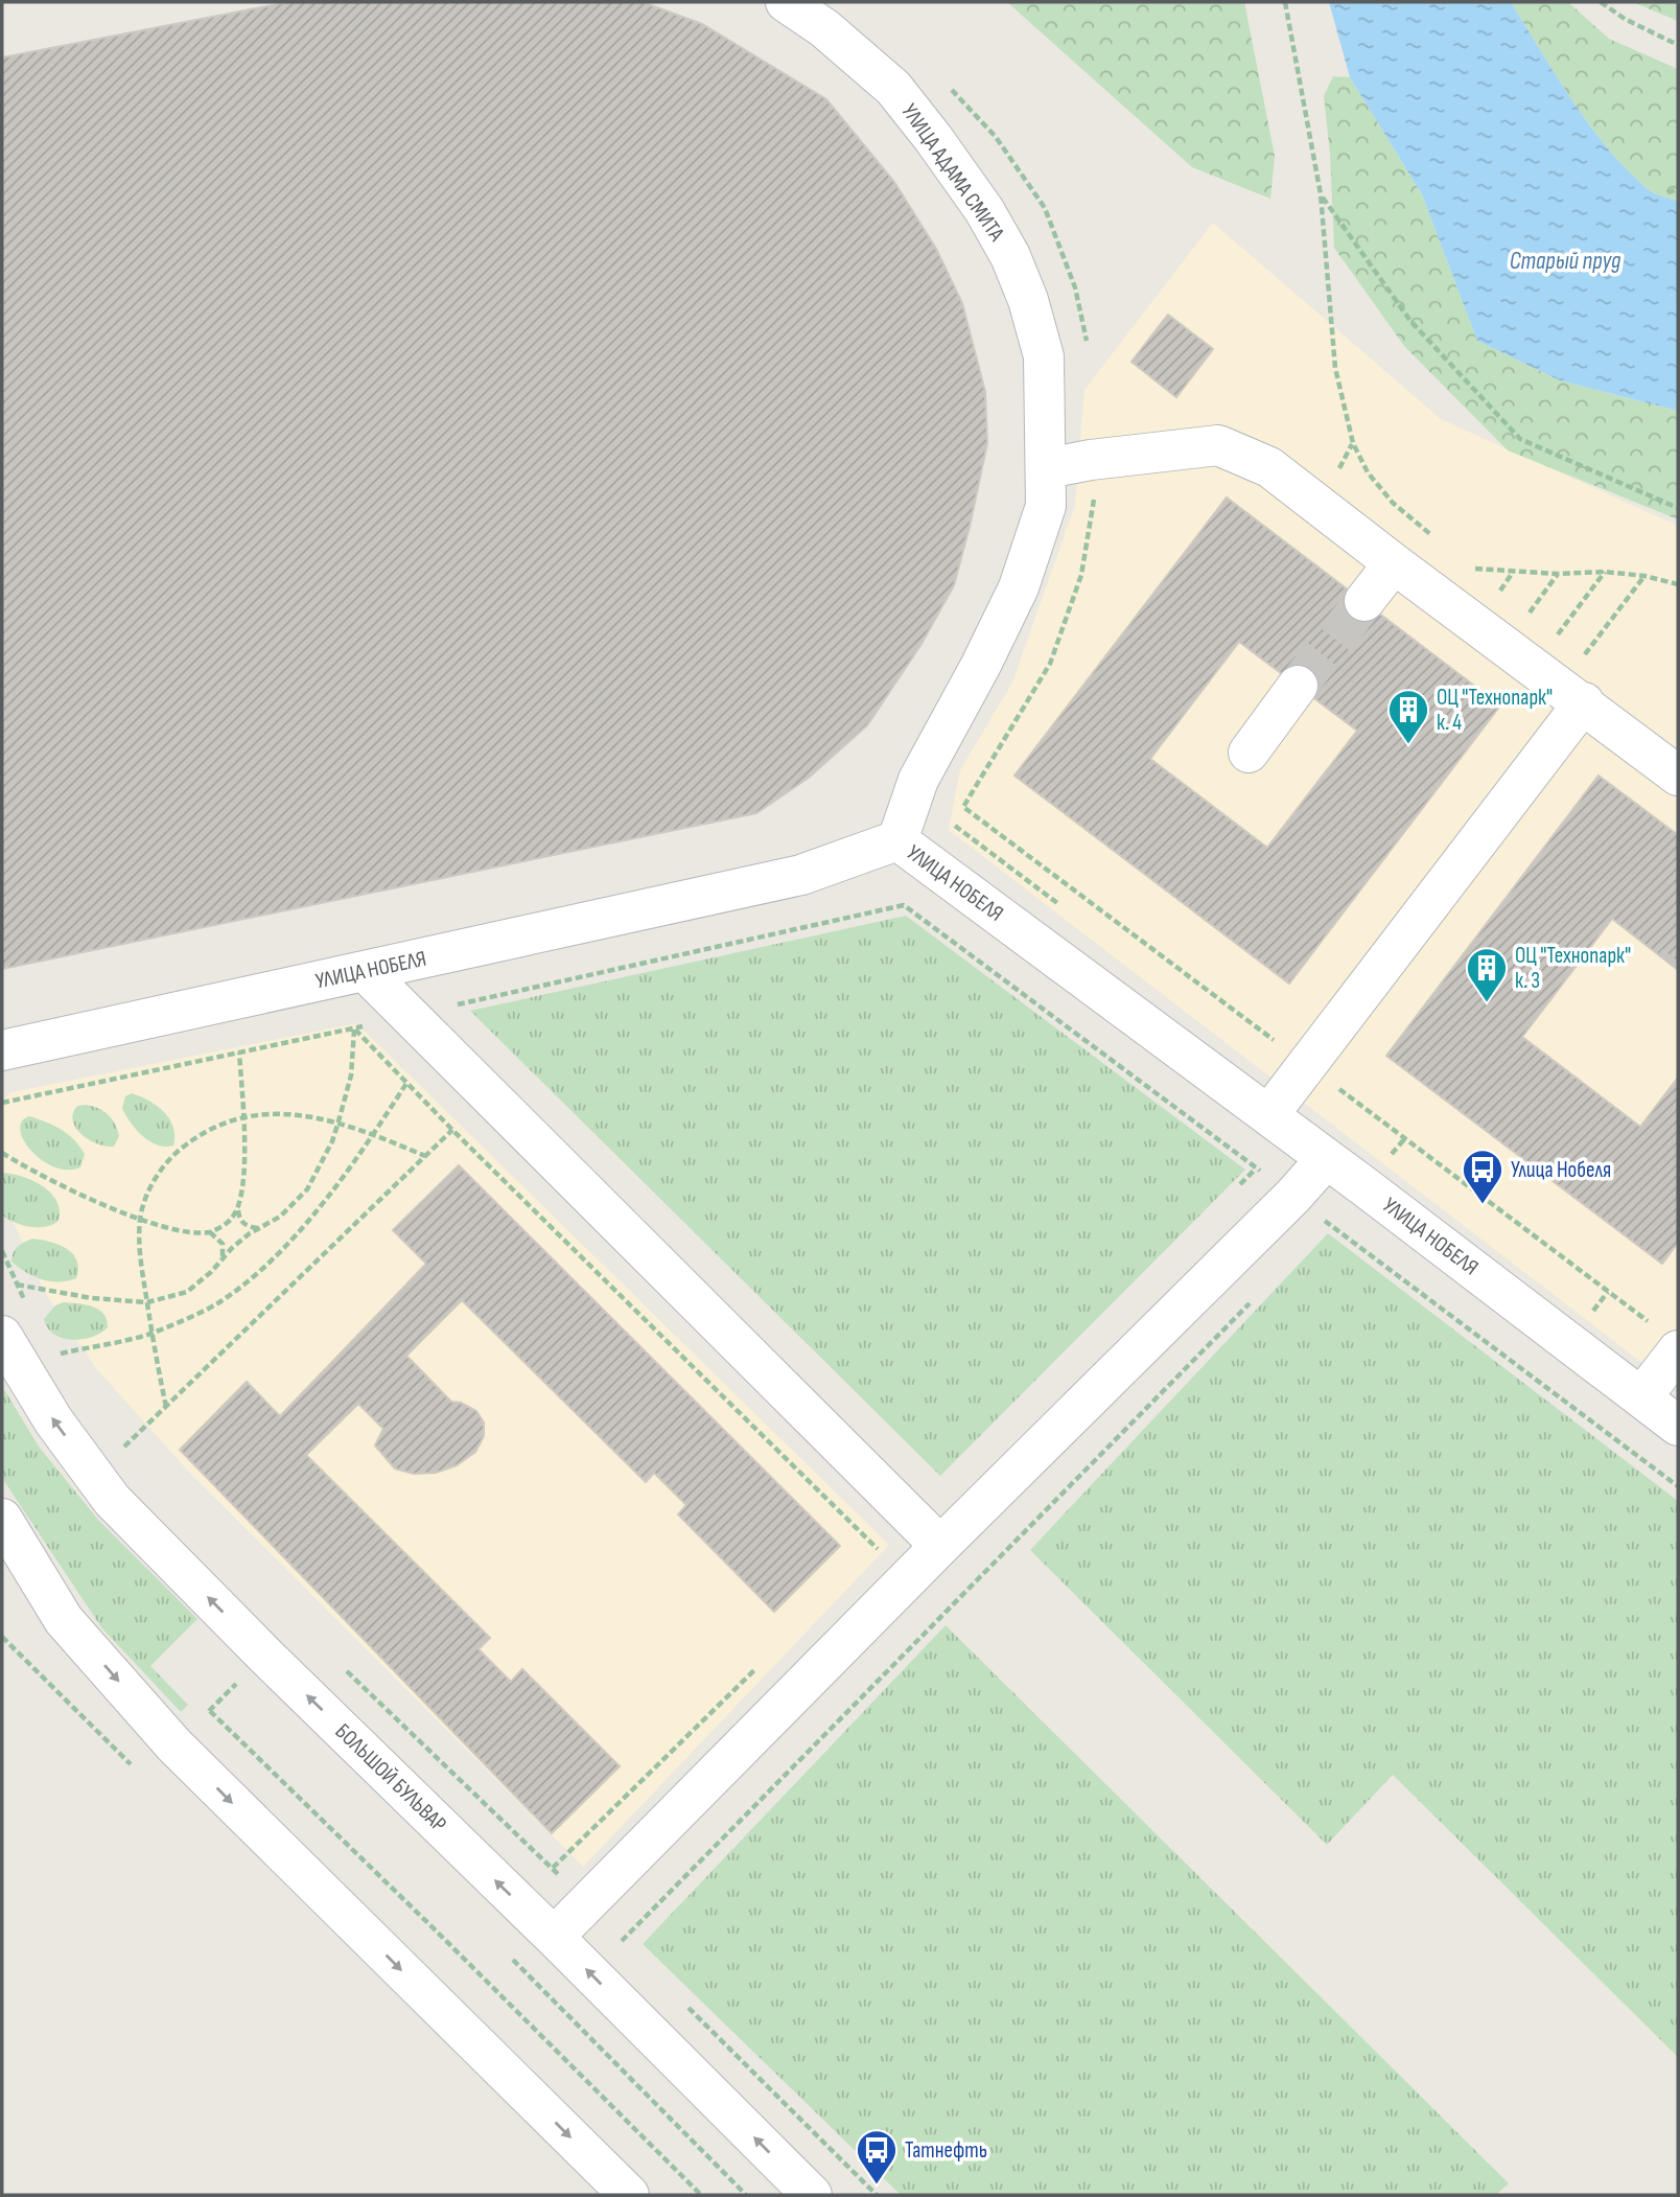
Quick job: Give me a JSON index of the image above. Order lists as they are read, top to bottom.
{
  "streets": {
    "street": ["УЛИЦА АДАМА СМИТА", "УЛИЦА НОБЕЛЯ", "БОЛЬШОЙ БУЛЬВАР"]
  },
  "crossings": [
    ["УЛИЦА АДАМА СМИТА", "УЛИЦА НОБЕЛЯ"]
  ],
  "water": ["Старый пруд"],
  "places": {
    "building": ["ОЦ \"Технопарк\" к. 4", "ОЦ \"Технопарк\" к. 3"],
    "bus stop": ["Улица Нобеля", "Татнефть"]
  }
}
